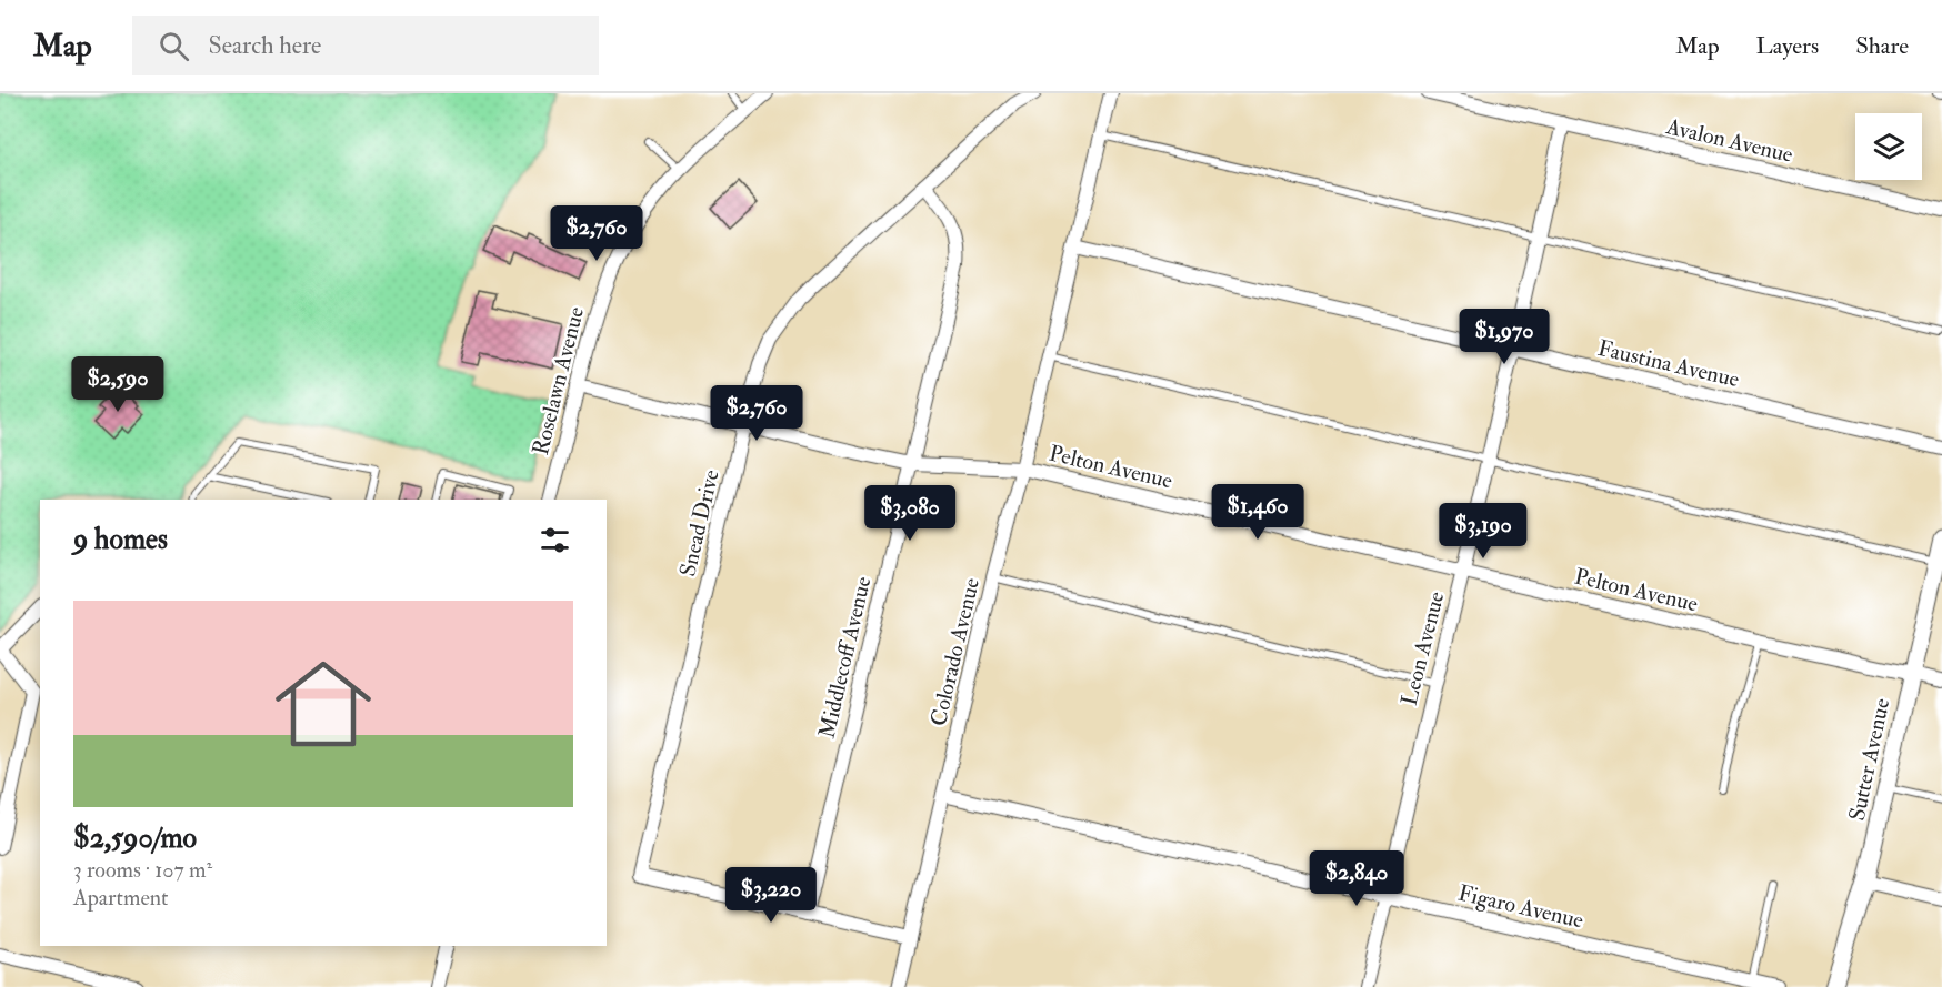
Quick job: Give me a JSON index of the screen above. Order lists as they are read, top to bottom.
{
  "streets": {
    "street": [
      "Avalon Avenue",
      "Faustina Avenue",
      "Roselawn Avenue",
      "Pelton Avenue",
      "Snead Drive",
      "Leon Avenue",
      "Colorado Avenue",
      "Middlecoff Avenue",
      "Sutter Avenue",
      "Figaro Avenue"
    ]
  },
  "crossings": [
    ["Avalon Avenue", "Leon Avenue"],
    ["Faustina Avenue", "Leon Avenue"],
    ["Faustina Avenue", "Colorado Avenue"],
    ["Roselawn Avenue", "Pelton Avenue"],
    ["Pelton Avenue", "Snead Drive"],
    ["Pelton Avenue", "Leon Avenue"],
    ["Pelton Avenue", "Colorado Avenue"],
    ["Pelton Avenue", "Middlecoff Avenue"],
    ["Pelton Avenue", "Sutter Avenue"],
    ["Snead Drive", "Middlecoff Avenue"],
    ["Leon Avenue", "Figaro Avenue"],
    ["Colorado Avenue", "Figaro Avenue"]
  ],
  "page": {
    "header": "Map",
    "search": "Search here",
    "nav": ["Map", "Layers", "Share"],
    "price": [
      "$2,760",
      "$1,970",
      "$2,590",
      "$2,760",
      "$1,460",
      "$3,080",
      "$3,190",
      "$2,840",
      "$3,220"
    ],
    "heading": "9 homes",
    "list": [
      {
        "name": "$2,590/mo",
        "note": "3 rooms · 107 m² · Apartment"
      }
    ]
  }
}
